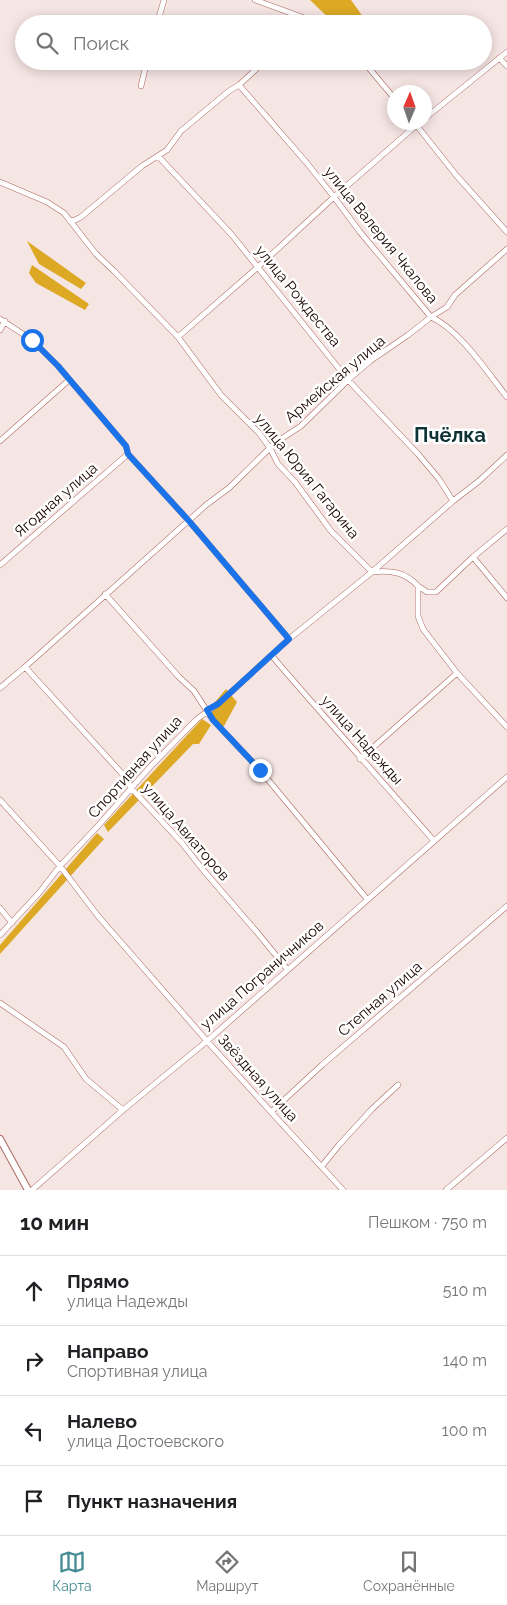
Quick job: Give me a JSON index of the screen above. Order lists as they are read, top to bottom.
{
  "streets": {
    "street": [
      "улица Валерия Чкалова",
      "улица Рождества",
      "Армейская улица",
      "улица Юрия Гагарина",
      "Ягодная улица",
      "улица Надежды",
      "Спортивная улица",
      "улица Авиаторов",
      "улица Пограничников",
      "Степная улица",
      "Звёздная улица"
    ]
  },
  "crossings": [
    ["улица Валерия Чкалова", "Армейская улица"],
    ["улица Рождества", "Армейская улица"],
    ["улица Рождества", "Спортивная улица"],
    ["Армейская улица", "улица Юрия Гагарина"],
    ["Армейская улица", "улица Авиаторов"],
    ["улица Юрия Гагарина", "Спортивная улица"],
    ["улица Надежды", "Спортивная улица"],
    ["улица Надежды", "улица Пограничников"],
    ["Спортивная улица", "улица Авиаторов"],
    ["Спортивная улица", "Звёздная улица"],
    ["улица Авиаторов", "улица Пограничников"],
    ["улица Пограничников", "Звёздная улица"],
    ["Степная улица", "Звёздная улица"]
  ],
  "districts": ["Пчёлка"],
  "north": "top",
  "page": {
    "search": "Поиск",
    "heading": ["10 мин", "Пешком · 750 m"],
    "list": [
      ["Прямо", "улица Надежды", "510 m"],
      ["Направо", "Спортивная улица", "140 m"],
      ["Налево", "улица Достоевского", "100 m"],
      "Пункт назначения"
    ],
    "nav": ["Карта", "Маршрут", "Сохранённые"]
  }
}
